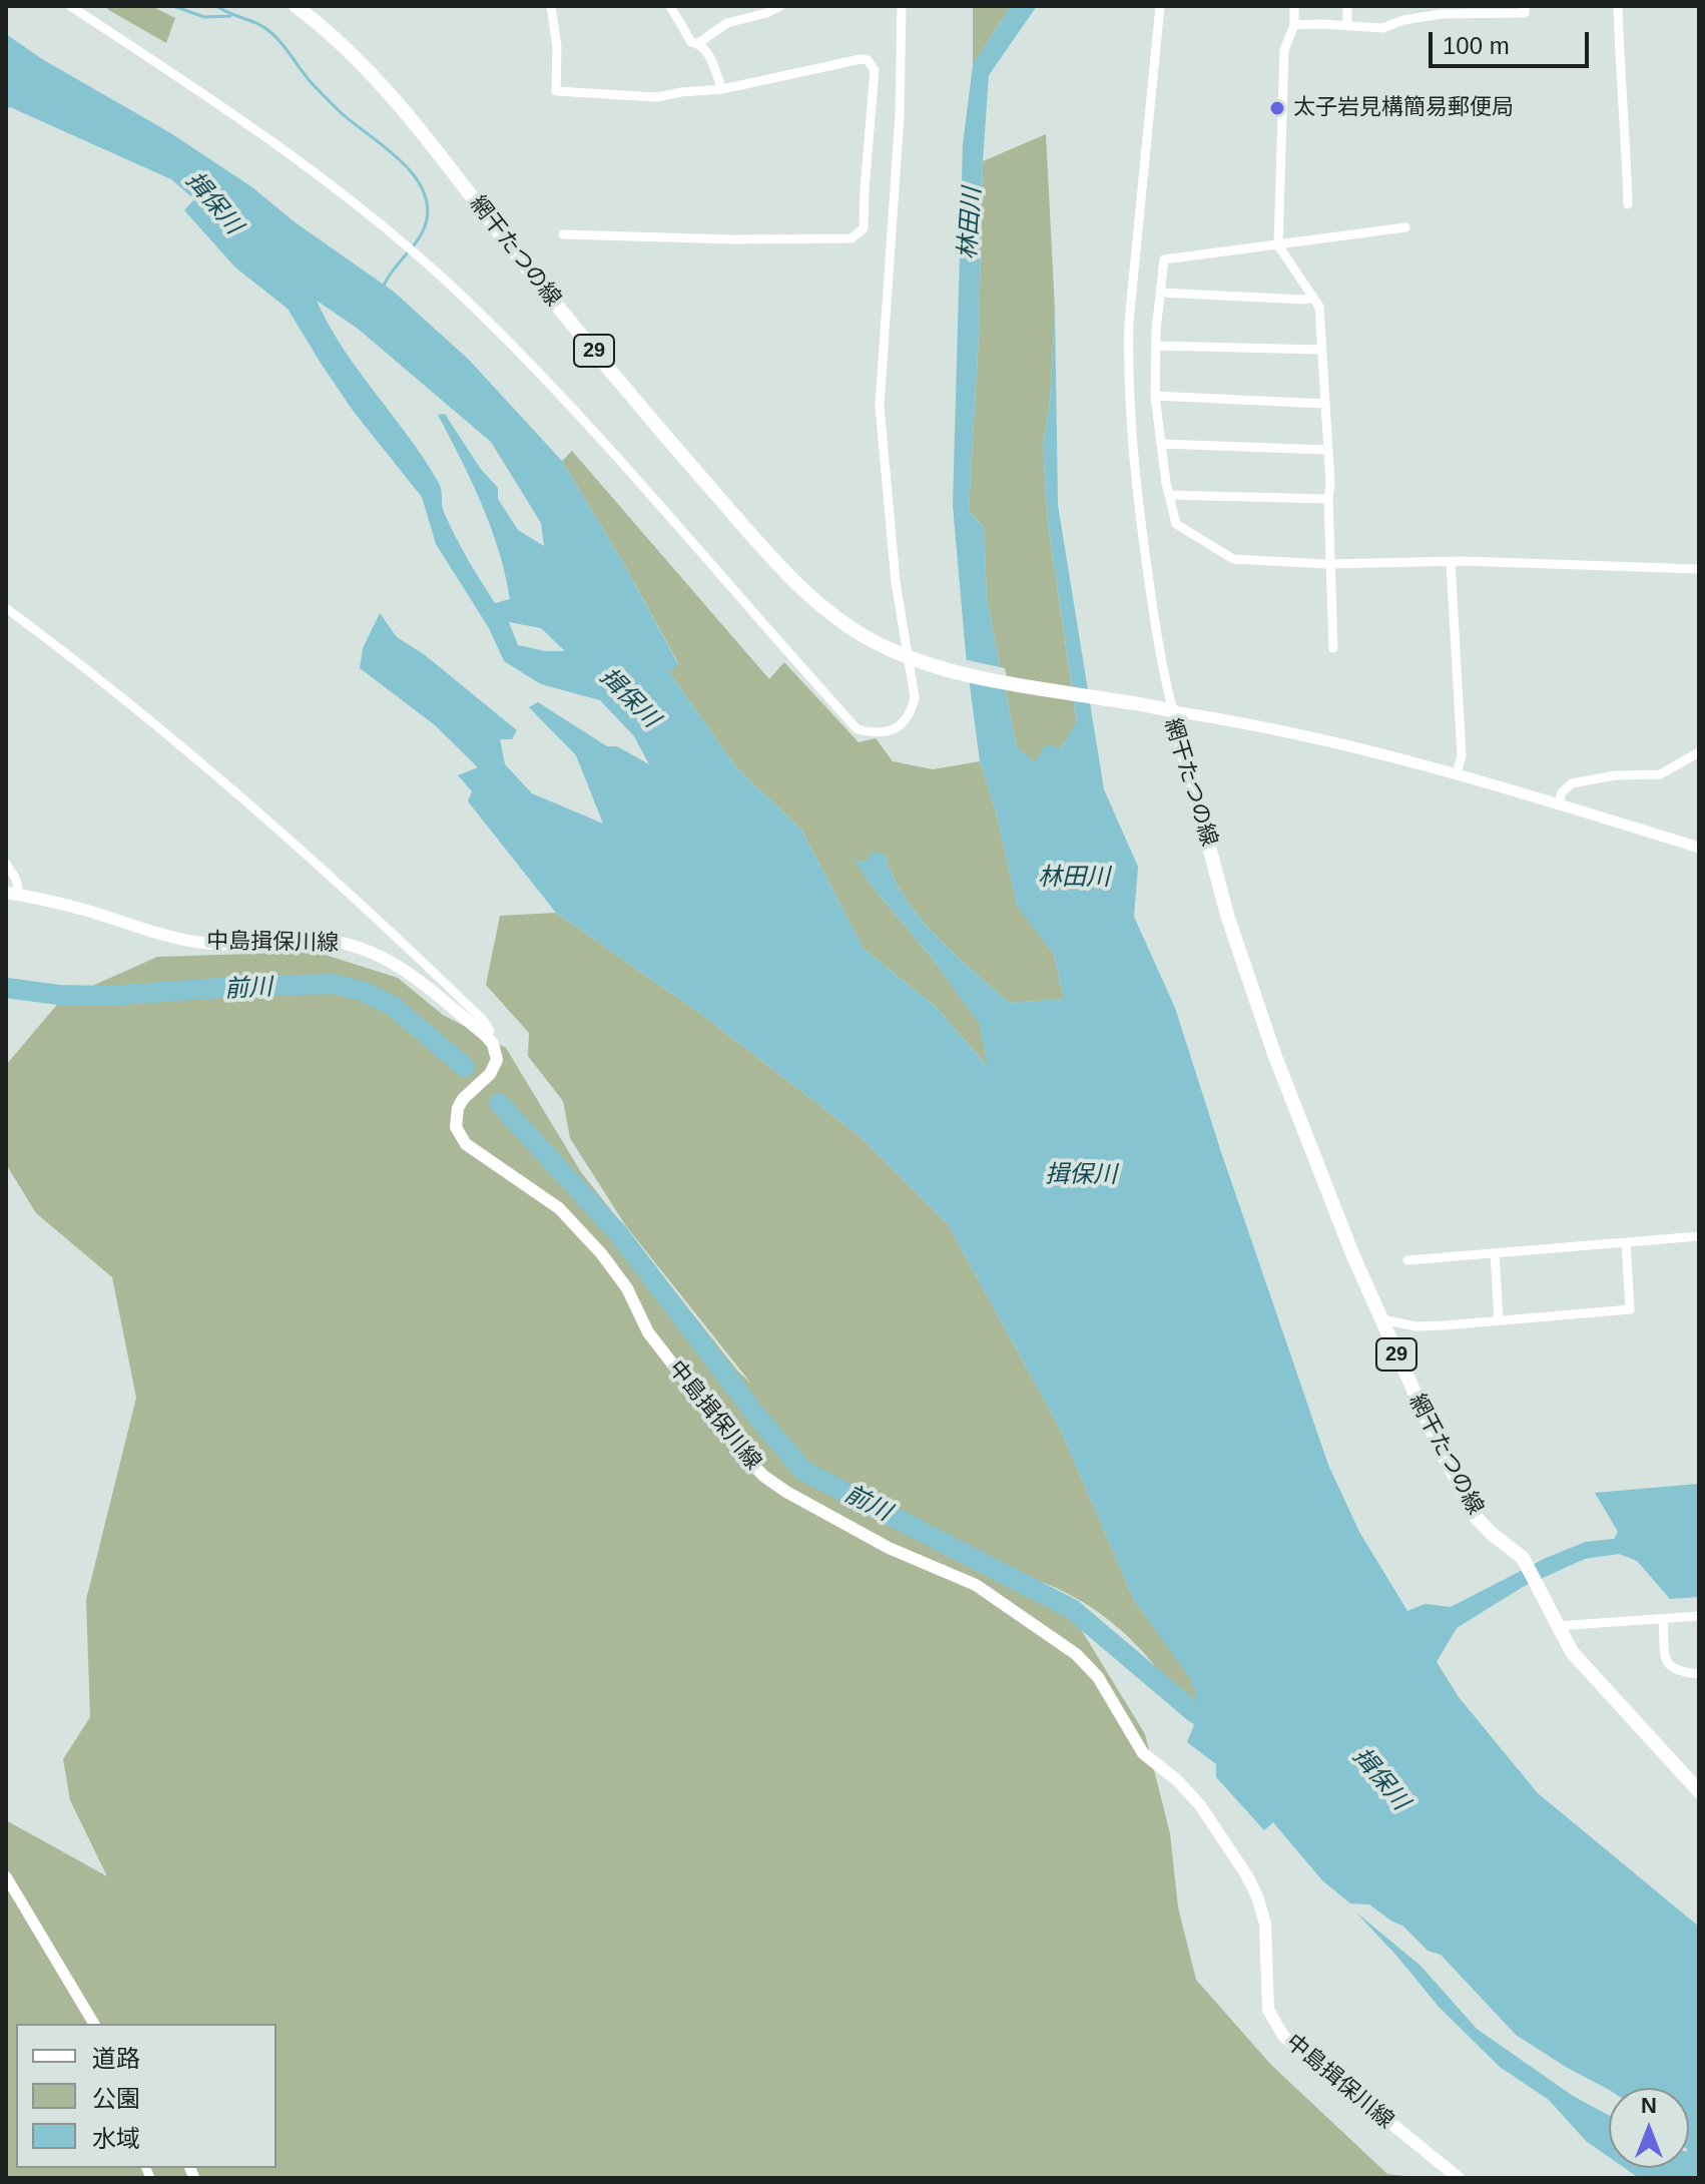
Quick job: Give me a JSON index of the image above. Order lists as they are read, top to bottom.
{
  "streets": {
    "main road": ["網干たつの線", "29", "中島揖保川線"]
  },
  "water": ["揖保川", "林田川", "前川"],
  "places": ["太子岩見構簡易郵便局"],
  "legend": ["道路", "公園", "水域"],
  "scale_bar": "100 m",
  "north": "top"
}
